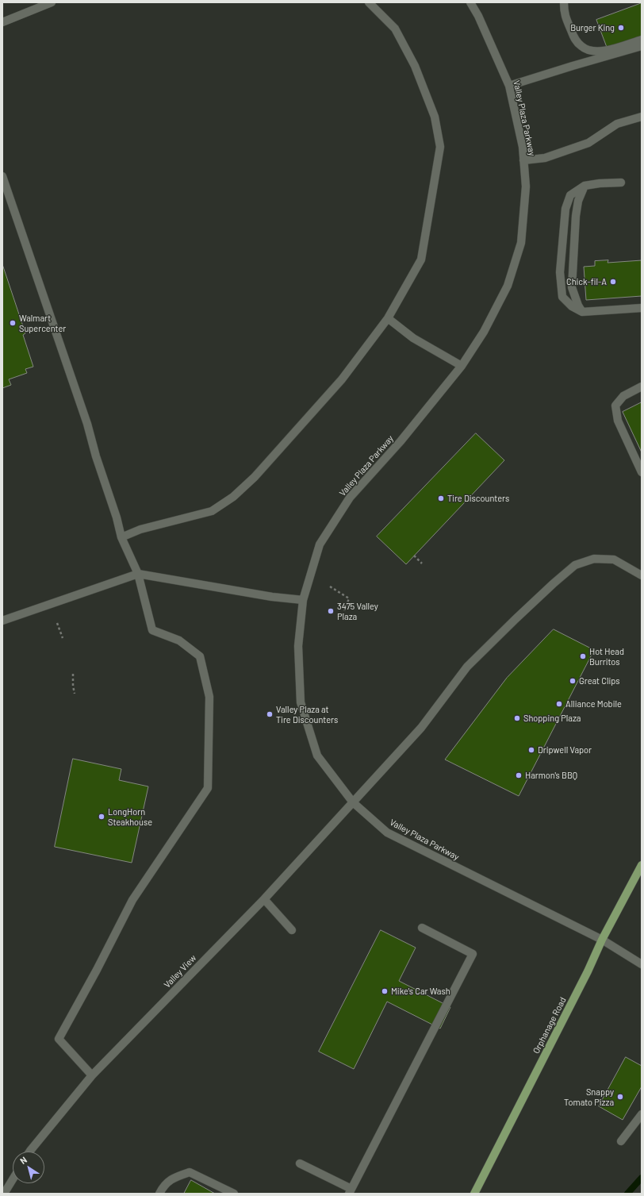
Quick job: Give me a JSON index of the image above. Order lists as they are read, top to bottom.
{
  "streets": {
    "main road": ["Orphanage Road"],
    "street": ["Valley Plaza Parkway", "Valley View"]
  },
  "crossings": [
    ["Valley Plaza Parkway", "Valley View"],
    ["Valley Plaza Parkway", "Orphanage Road"]
  ],
  "places": [
    "Burger King",
    "Chick-fil-A",
    "Walmart Supercenter",
    "Tire Discounters",
    "3475 Valley Plaza",
    "Hot Head Burritos",
    "Great Clips",
    "Alliance Mobile",
    "Valley Plaza at Tire Discounters",
    "Shopping Plaza",
    "Dripwell Vapor",
    "Harmon's BBQ",
    "LongHorn Steakhouse",
    "Mike's Car Wash",
    "Snappy Tomato Pizza"
  ],
  "north": "top left"
}
